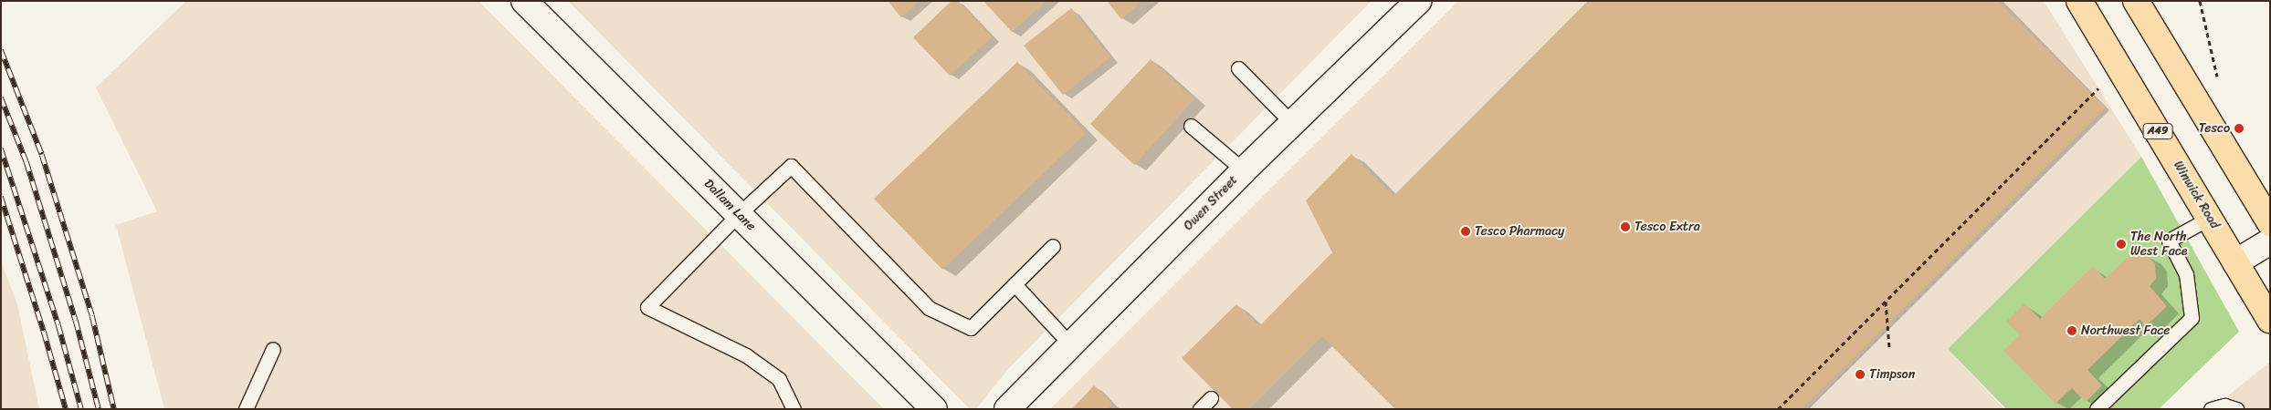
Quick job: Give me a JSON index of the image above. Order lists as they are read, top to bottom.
{
  "streets": {
    "highway": ["A49", "Winwick Road"],
    "street": ["Owen Street", "Dallam Lane"]
  },
  "places": [
    "Tesco",
    "Tesco Extra",
    "Tesco Pharmacy",
    "The North West Face",
    "Northwest Face",
    "Timpson"
  ]
}
